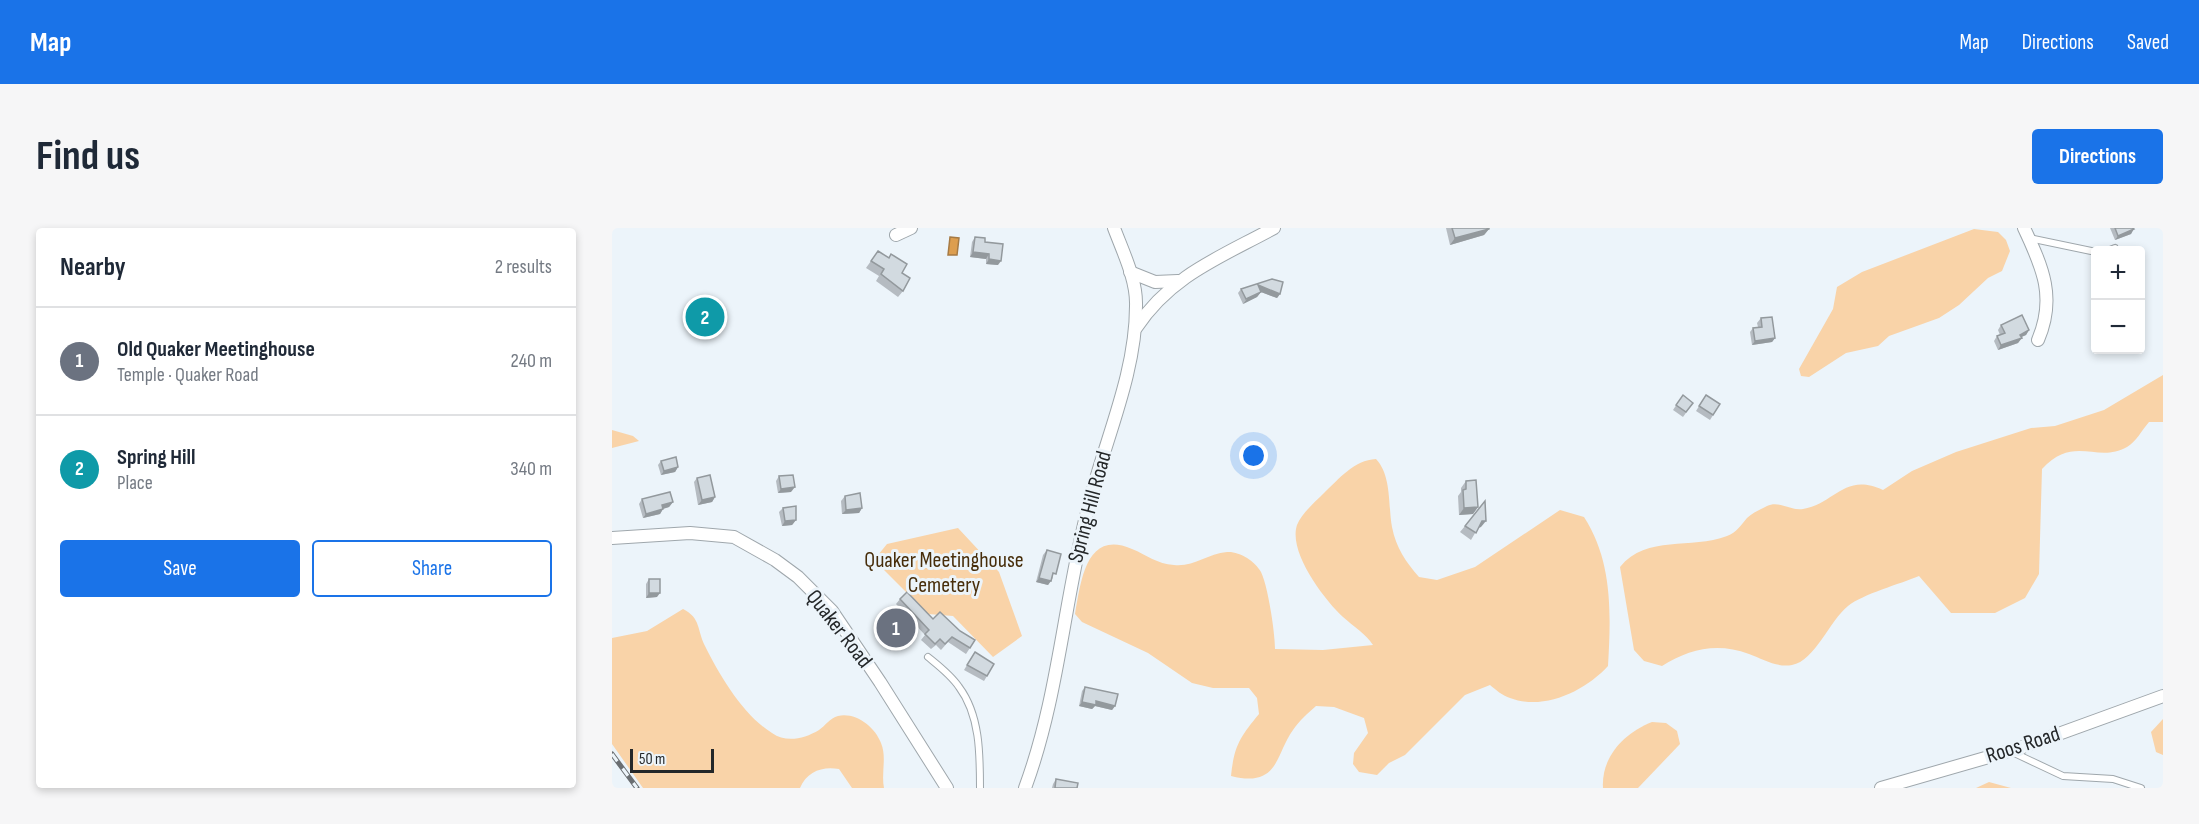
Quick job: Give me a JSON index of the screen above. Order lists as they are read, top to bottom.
{
  "streets": {
    "street": ["Spring Hill Road", "Quaker Road", "Roos Road"]
  },
  "parks": ["Quaker Meetinghouse Cemetery"],
  "scale_bar": "50 m",
  "page": {
    "header": "Map",
    "nav": ["Map", "Directions", "Saved"],
    "buttons": [
      "Directions",
      ["Save", "Share"]
    ],
    "title": "Find us",
    "heading": ["Nearby", "2 results"],
    "map_buttons": ["+", "−"],
    "pins": ["2", "1"],
    "list": [
      {
        "mark": "1",
        "name": "Old Quaker Meetinghouse",
        "note": "Temple · Quaker Road",
        "value": "240 m"
      },
      {
        "mark": "2",
        "name": "Spring Hill",
        "note": "Place",
        "value": "340 m"
      }
    ],
    "scale": "50 m"
  }
}
